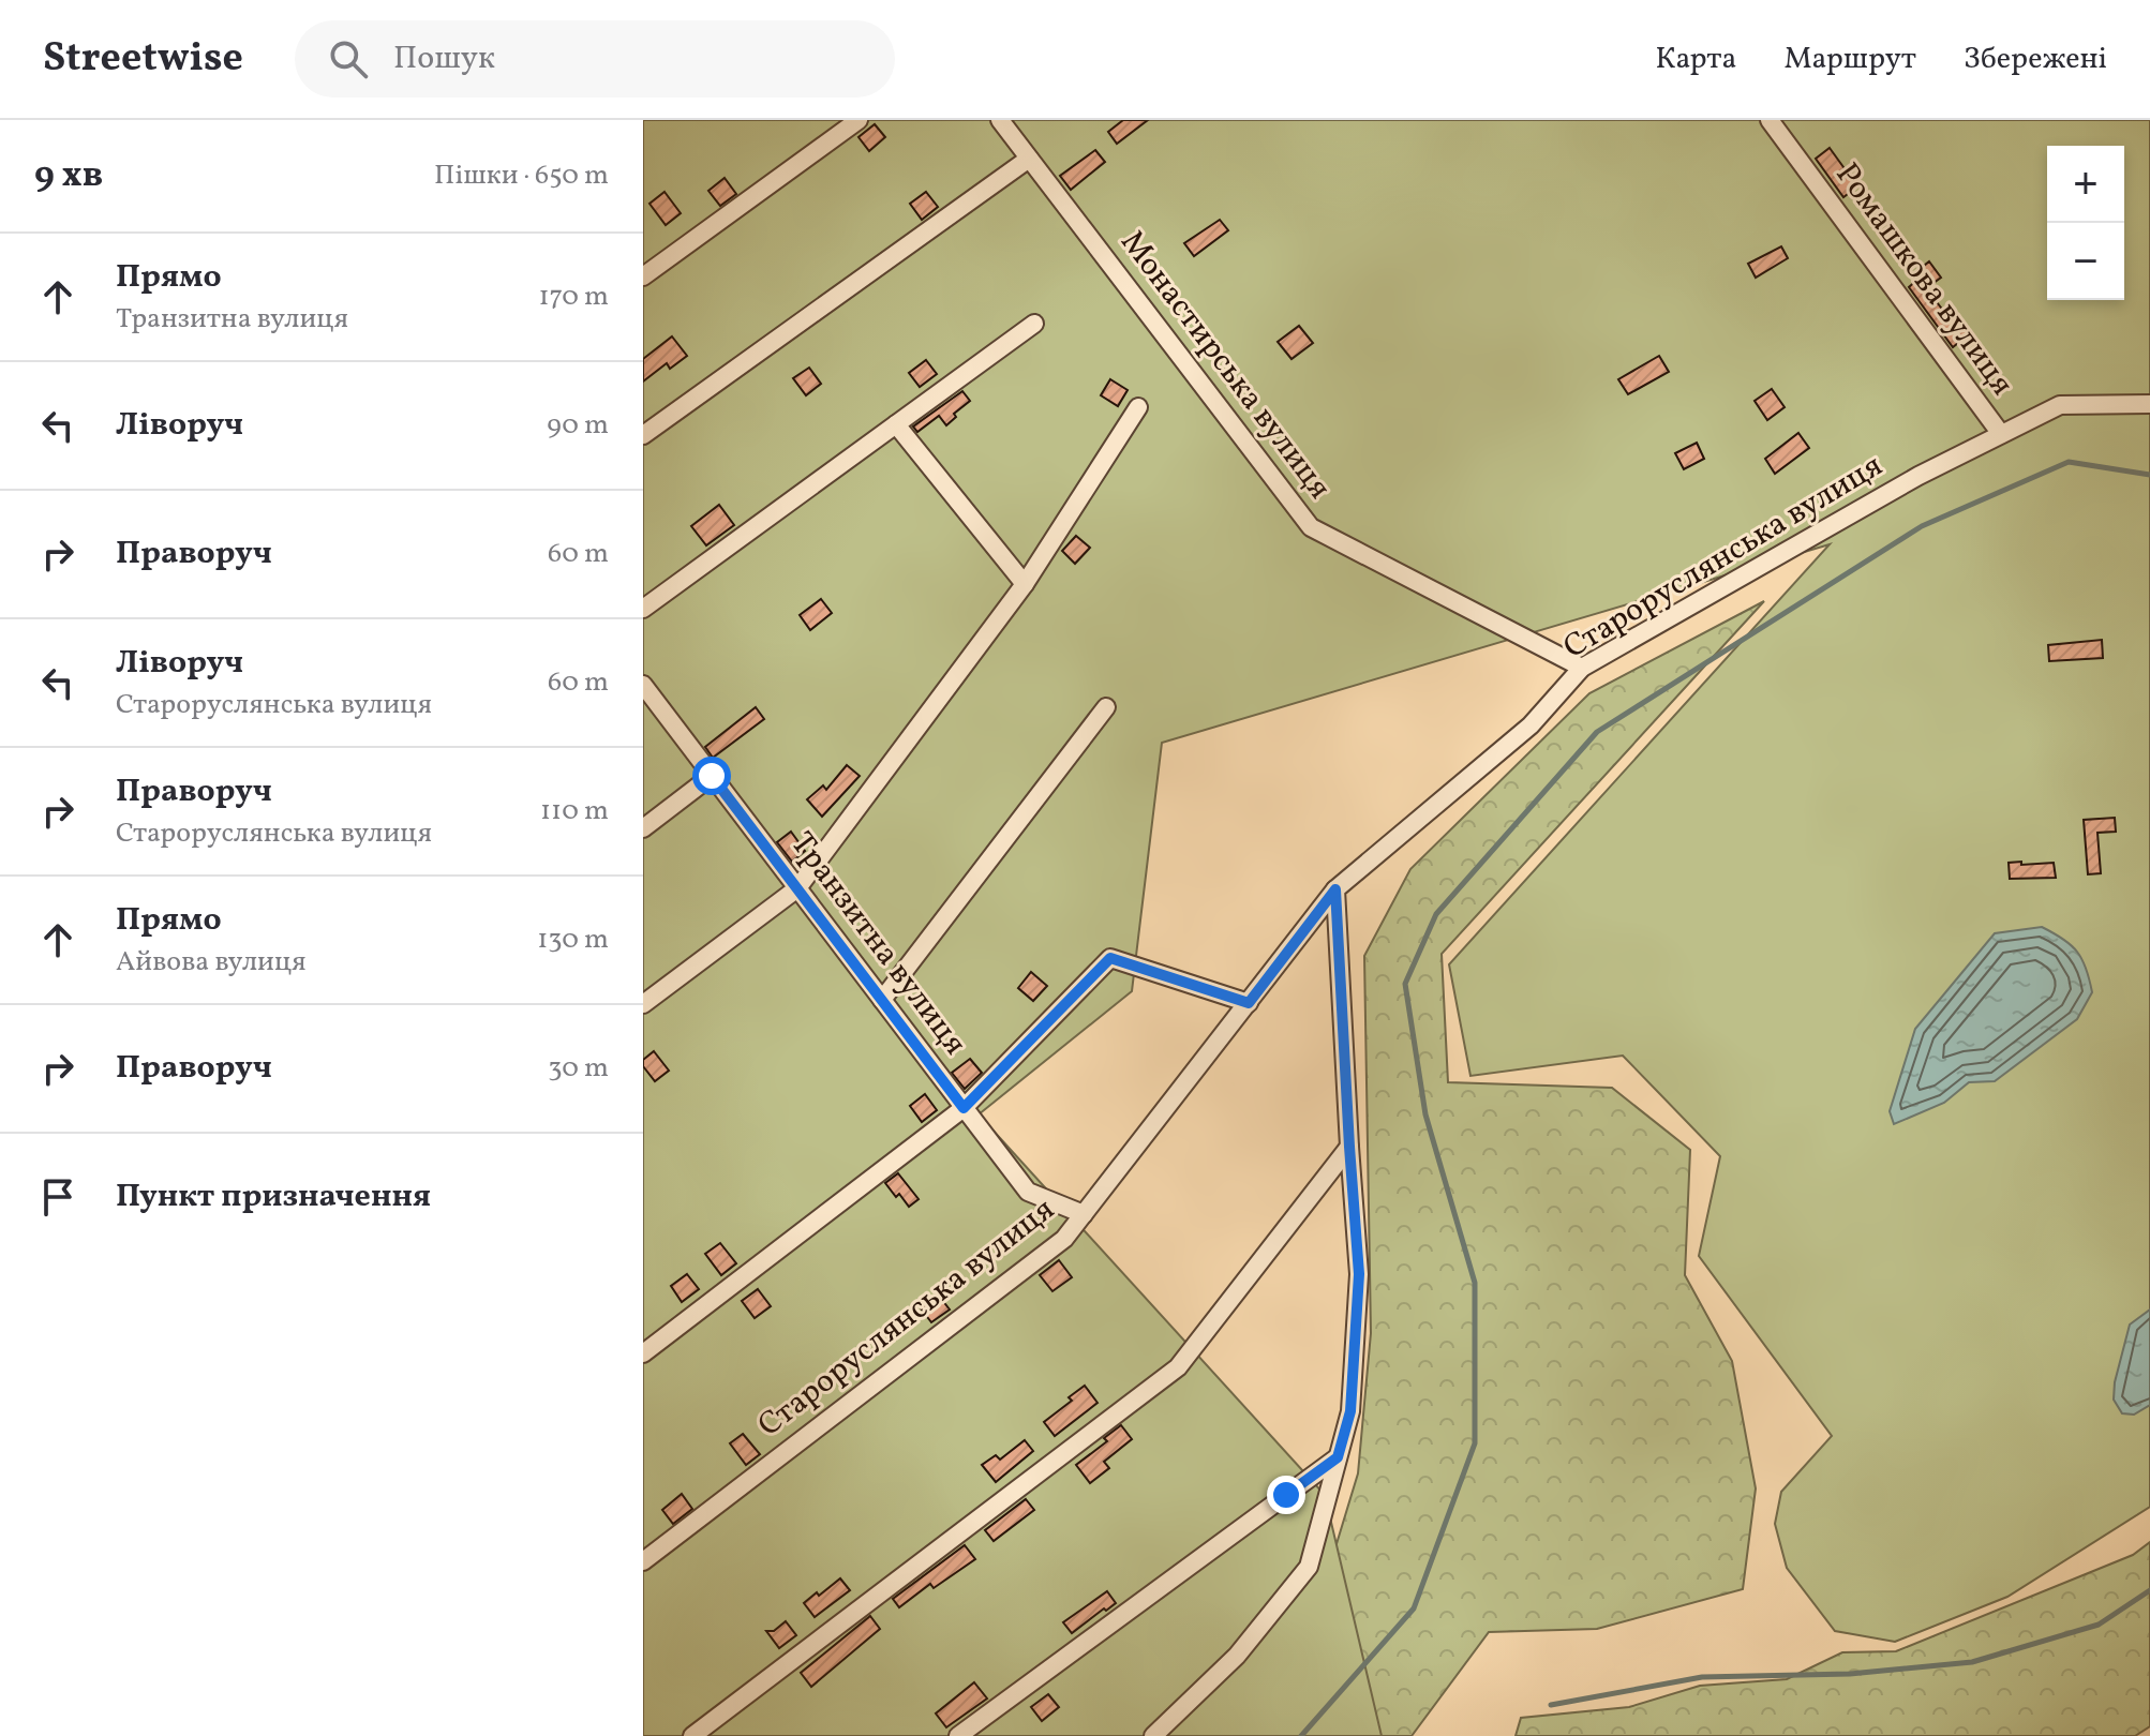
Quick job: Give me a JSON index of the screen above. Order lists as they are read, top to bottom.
{
  "streets": {
    "street": [
      "Ромашкова вулиця",
      "Монастирська вулиця",
      "Староруслянська вулиця",
      "Транзитна вулиця"
    ]
  },
  "crossings": [
    ["Ромашкова вулиця", "Староруслянська вулиця"],
    ["Монастирська вулиця", "Староруслянська вулиця"],
    ["Староруслянська вулиця", "Транзитна вулиця"]
  ],
  "page": {
    "header": "Streetwise",
    "search": "Пошук",
    "nav": ["Карта", "Маршрут", "Збережені"],
    "heading": ["9 хв", "Пішки · 650 m"],
    "map_buttons": ["+", "−"],
    "list": [
      ["Прямо", "Транзитна вулиця", "170 m"],
      ["Ліворуч", "90 m"],
      ["Праворуч", "60 m"],
      ["Ліворуч", "Староруслянська вулиця", "60 m"],
      ["Праворуч", "Староруслянська вулиця", "110 m"],
      ["Прямо", "Айвова вулиця", "130 m"],
      ["Праворуч", "30 m"],
      "Пункт призначення"
    ]
  }
}
